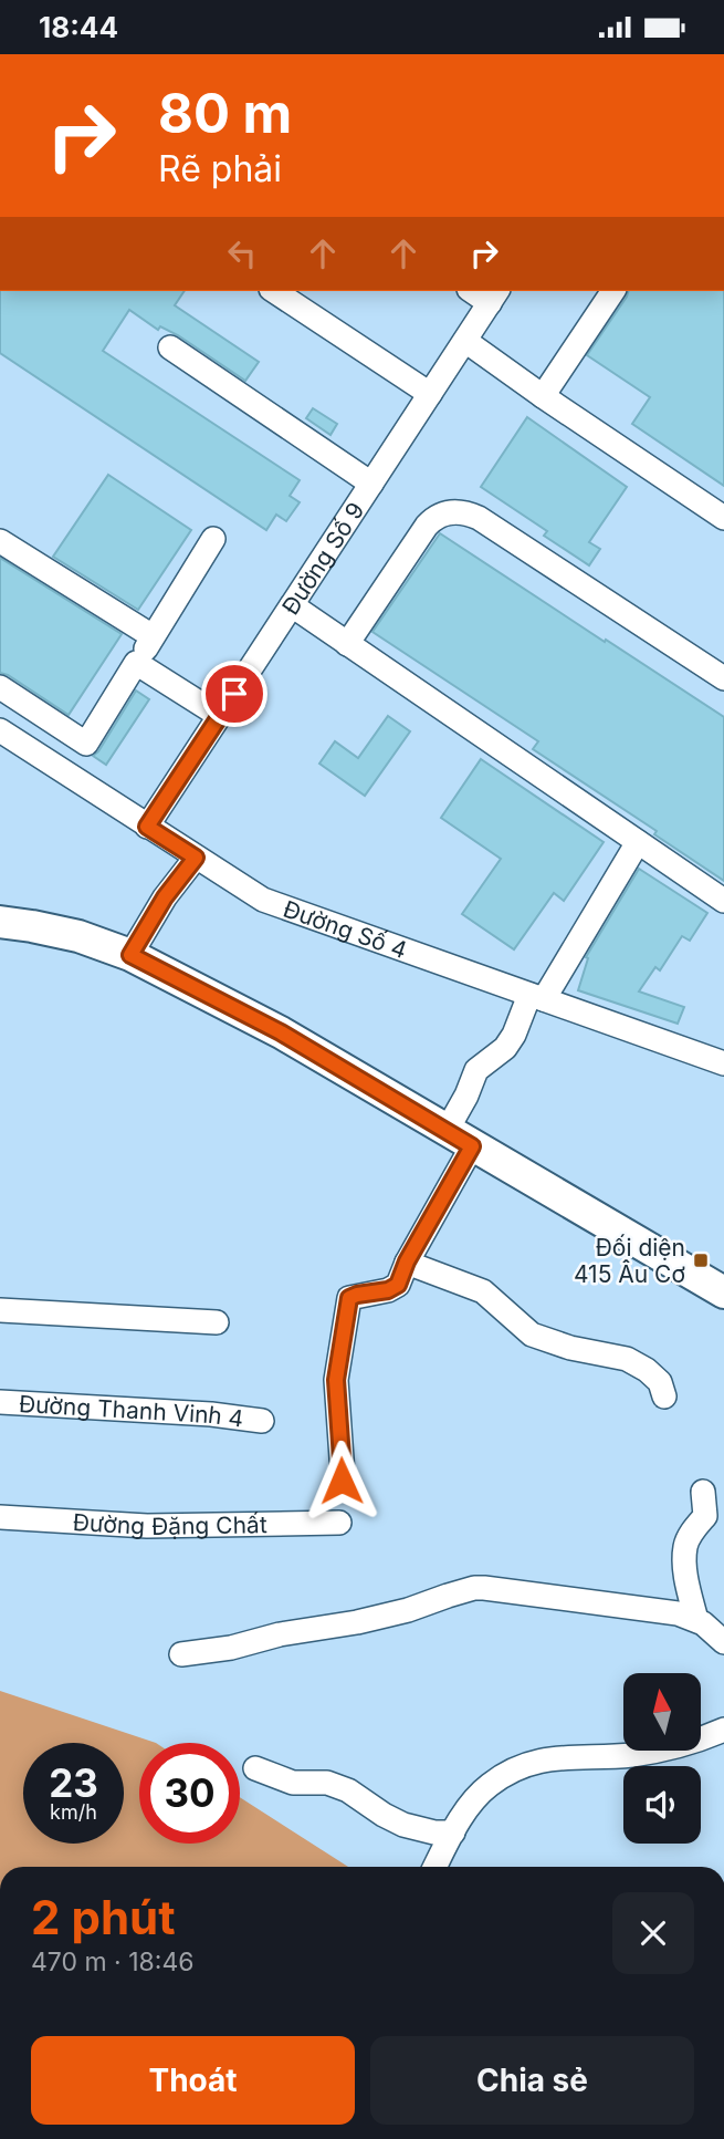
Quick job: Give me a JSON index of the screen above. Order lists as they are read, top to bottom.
{
  "streets": {
    "street": [
      "Đường Số 9",
      "Đường Số 4",
      "Đường Thanh Vinh 4",
      "Đường Đặng Chất"
    ]
  },
  "crossings": [
    ["Đường Số 9", "Đường Số 4"]
  ],
  "places": {
    "transit": ["Đối diện 415 Âu Cơ"]
  },
  "north": "top",
  "page": {
    "status": "18:44",
    "turn": ["80 m", "Rẽ phải"],
    "speed": "23 km/h",
    "limit": "30",
    "heading": ["2 phút", "470 m · 18:46"],
    "buttons": ["Thoát", "Chia sẻ"]
  }
}
